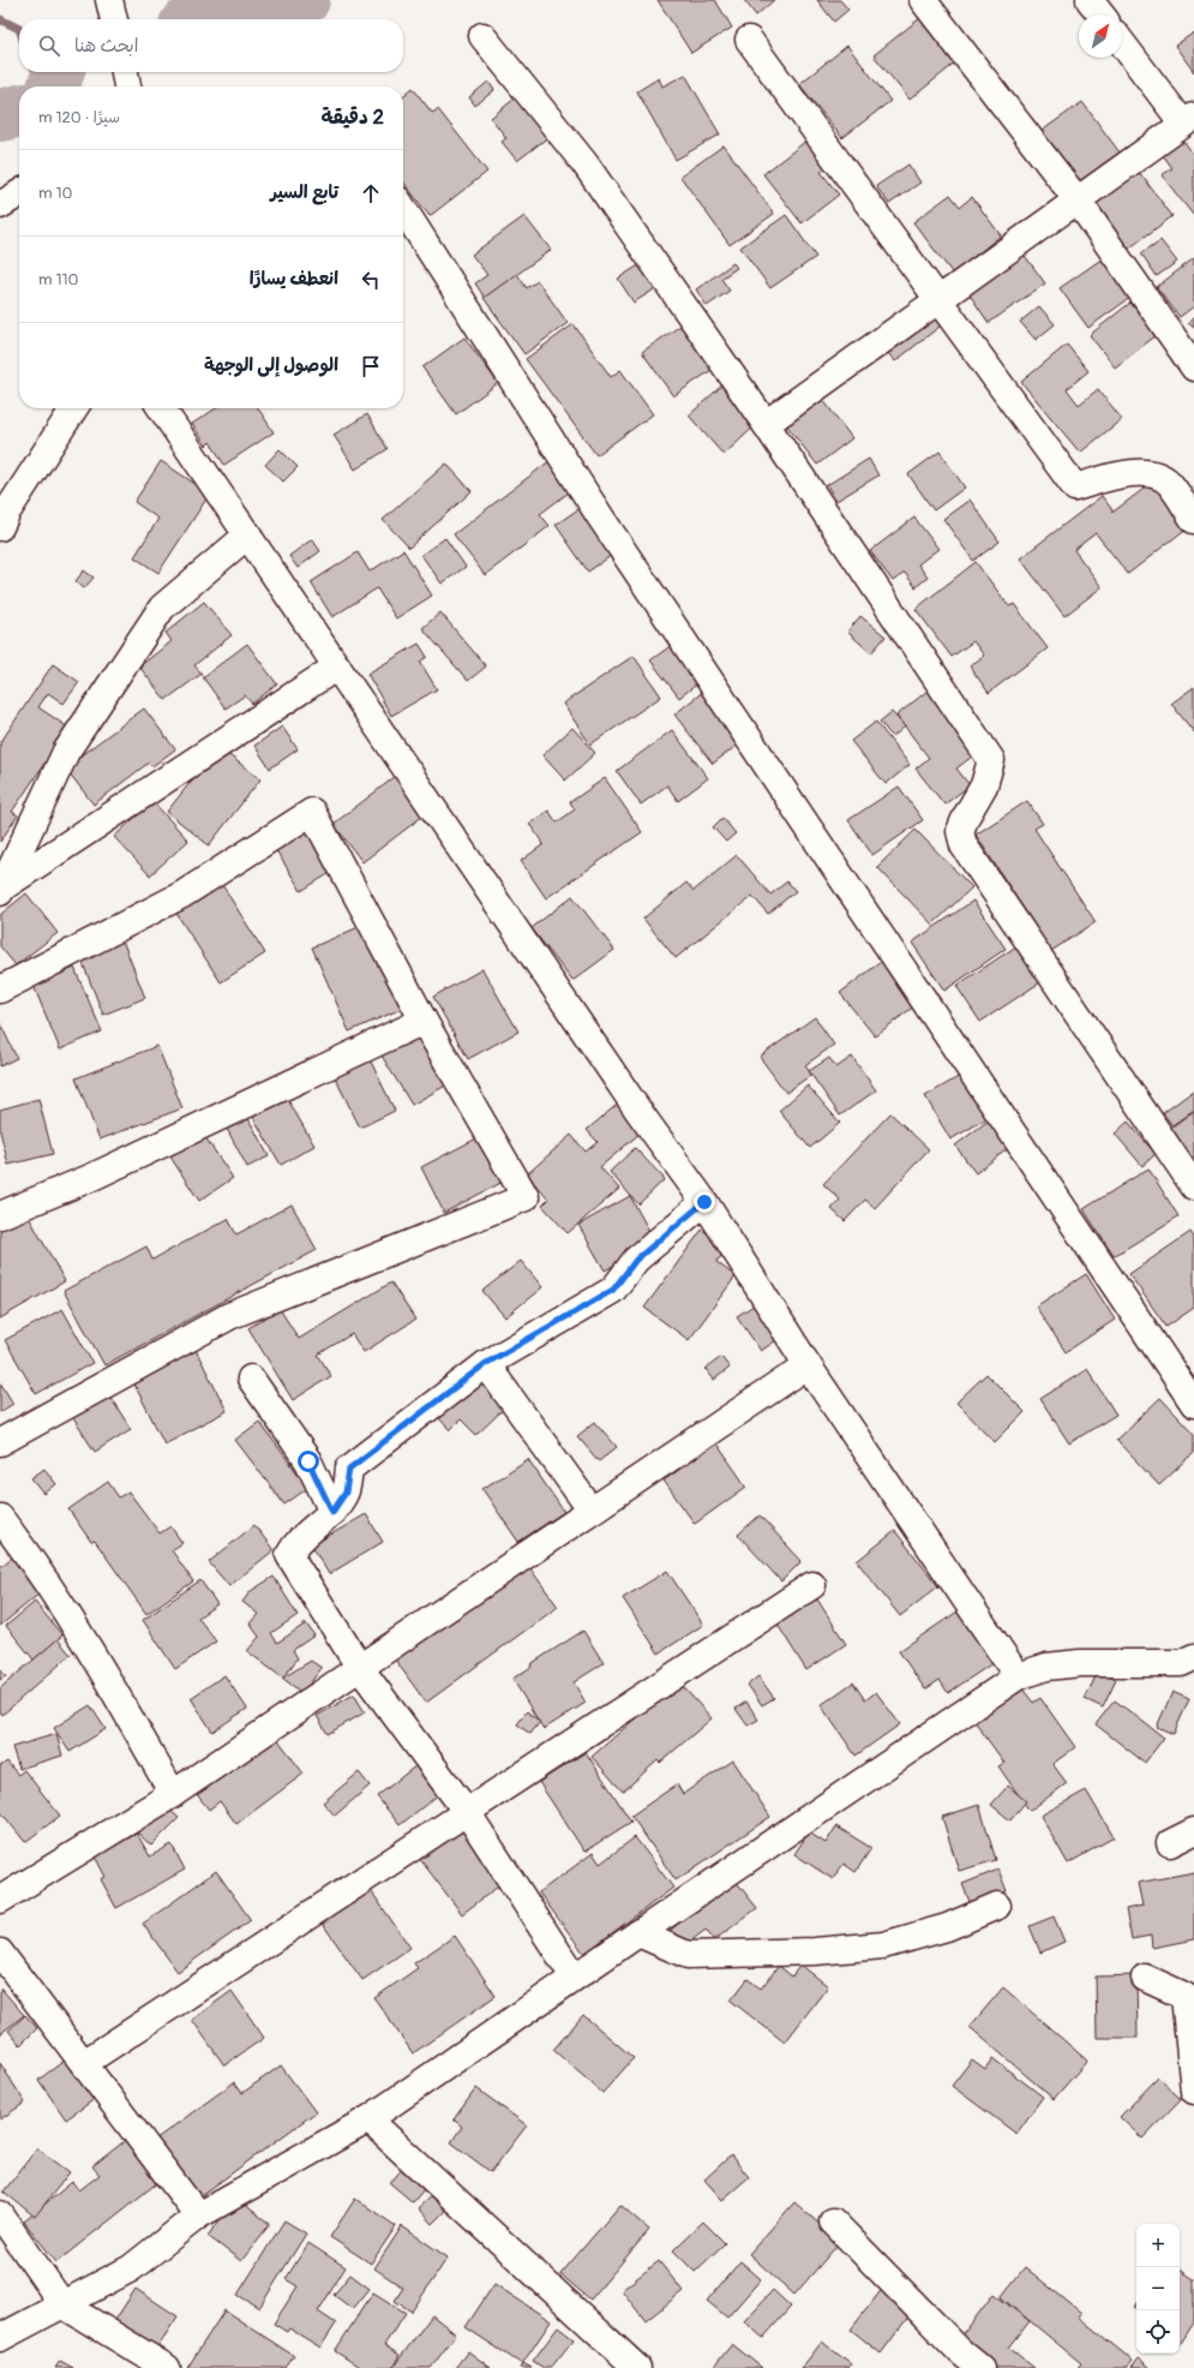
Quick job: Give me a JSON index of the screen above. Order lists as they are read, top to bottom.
{
  "north": "top right",
  "page": {
    "search": "ابحث هنا",
    "heading": ["2 دقيقة", "سيرًا · 120 m"],
    "list": [
      ["تابع السير", "10 m"],
      ["انعطف يسارًا", "110 m"],
      "الوصول إلى الوجهة"
    ],
    "map_buttons": ["+", "−"]
  }
}
